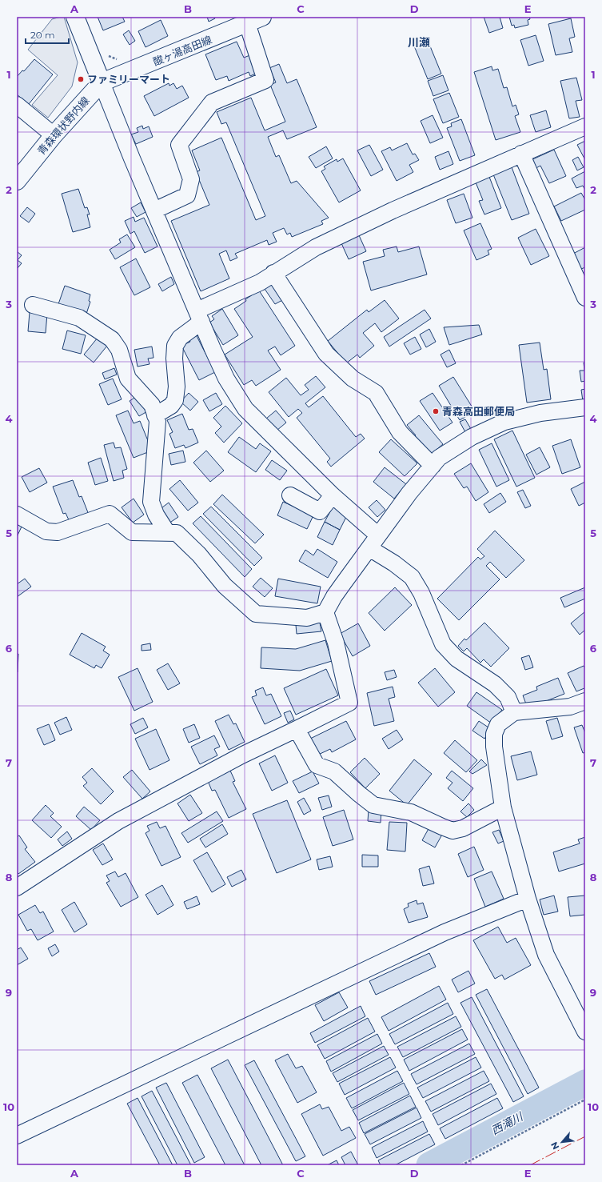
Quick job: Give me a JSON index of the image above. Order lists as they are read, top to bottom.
{
  "streets": {
    "main road": ["酸ヶ湯高田線", "青森環状野内線"]
  },
  "crossings": [
    ["酸ヶ湯高田線", "青森環状野内線"]
  ],
  "districts": ["川瀬"],
  "water": ["西滝川"],
  "places": ["ファミリーマート", "青森高田郵便局"],
  "scale_bar": "20 m",
  "north": "bottom left",
  "grid": {
    "columns": [
      "A",
      "B",
      "C",
      "D",
      "E"
    ],
    "rows": [
      "1",
      "2",
      "3",
      "4",
      "5",
      "6",
      "7",
      "8",
      "9",
      "10"
    ]
  }
}
